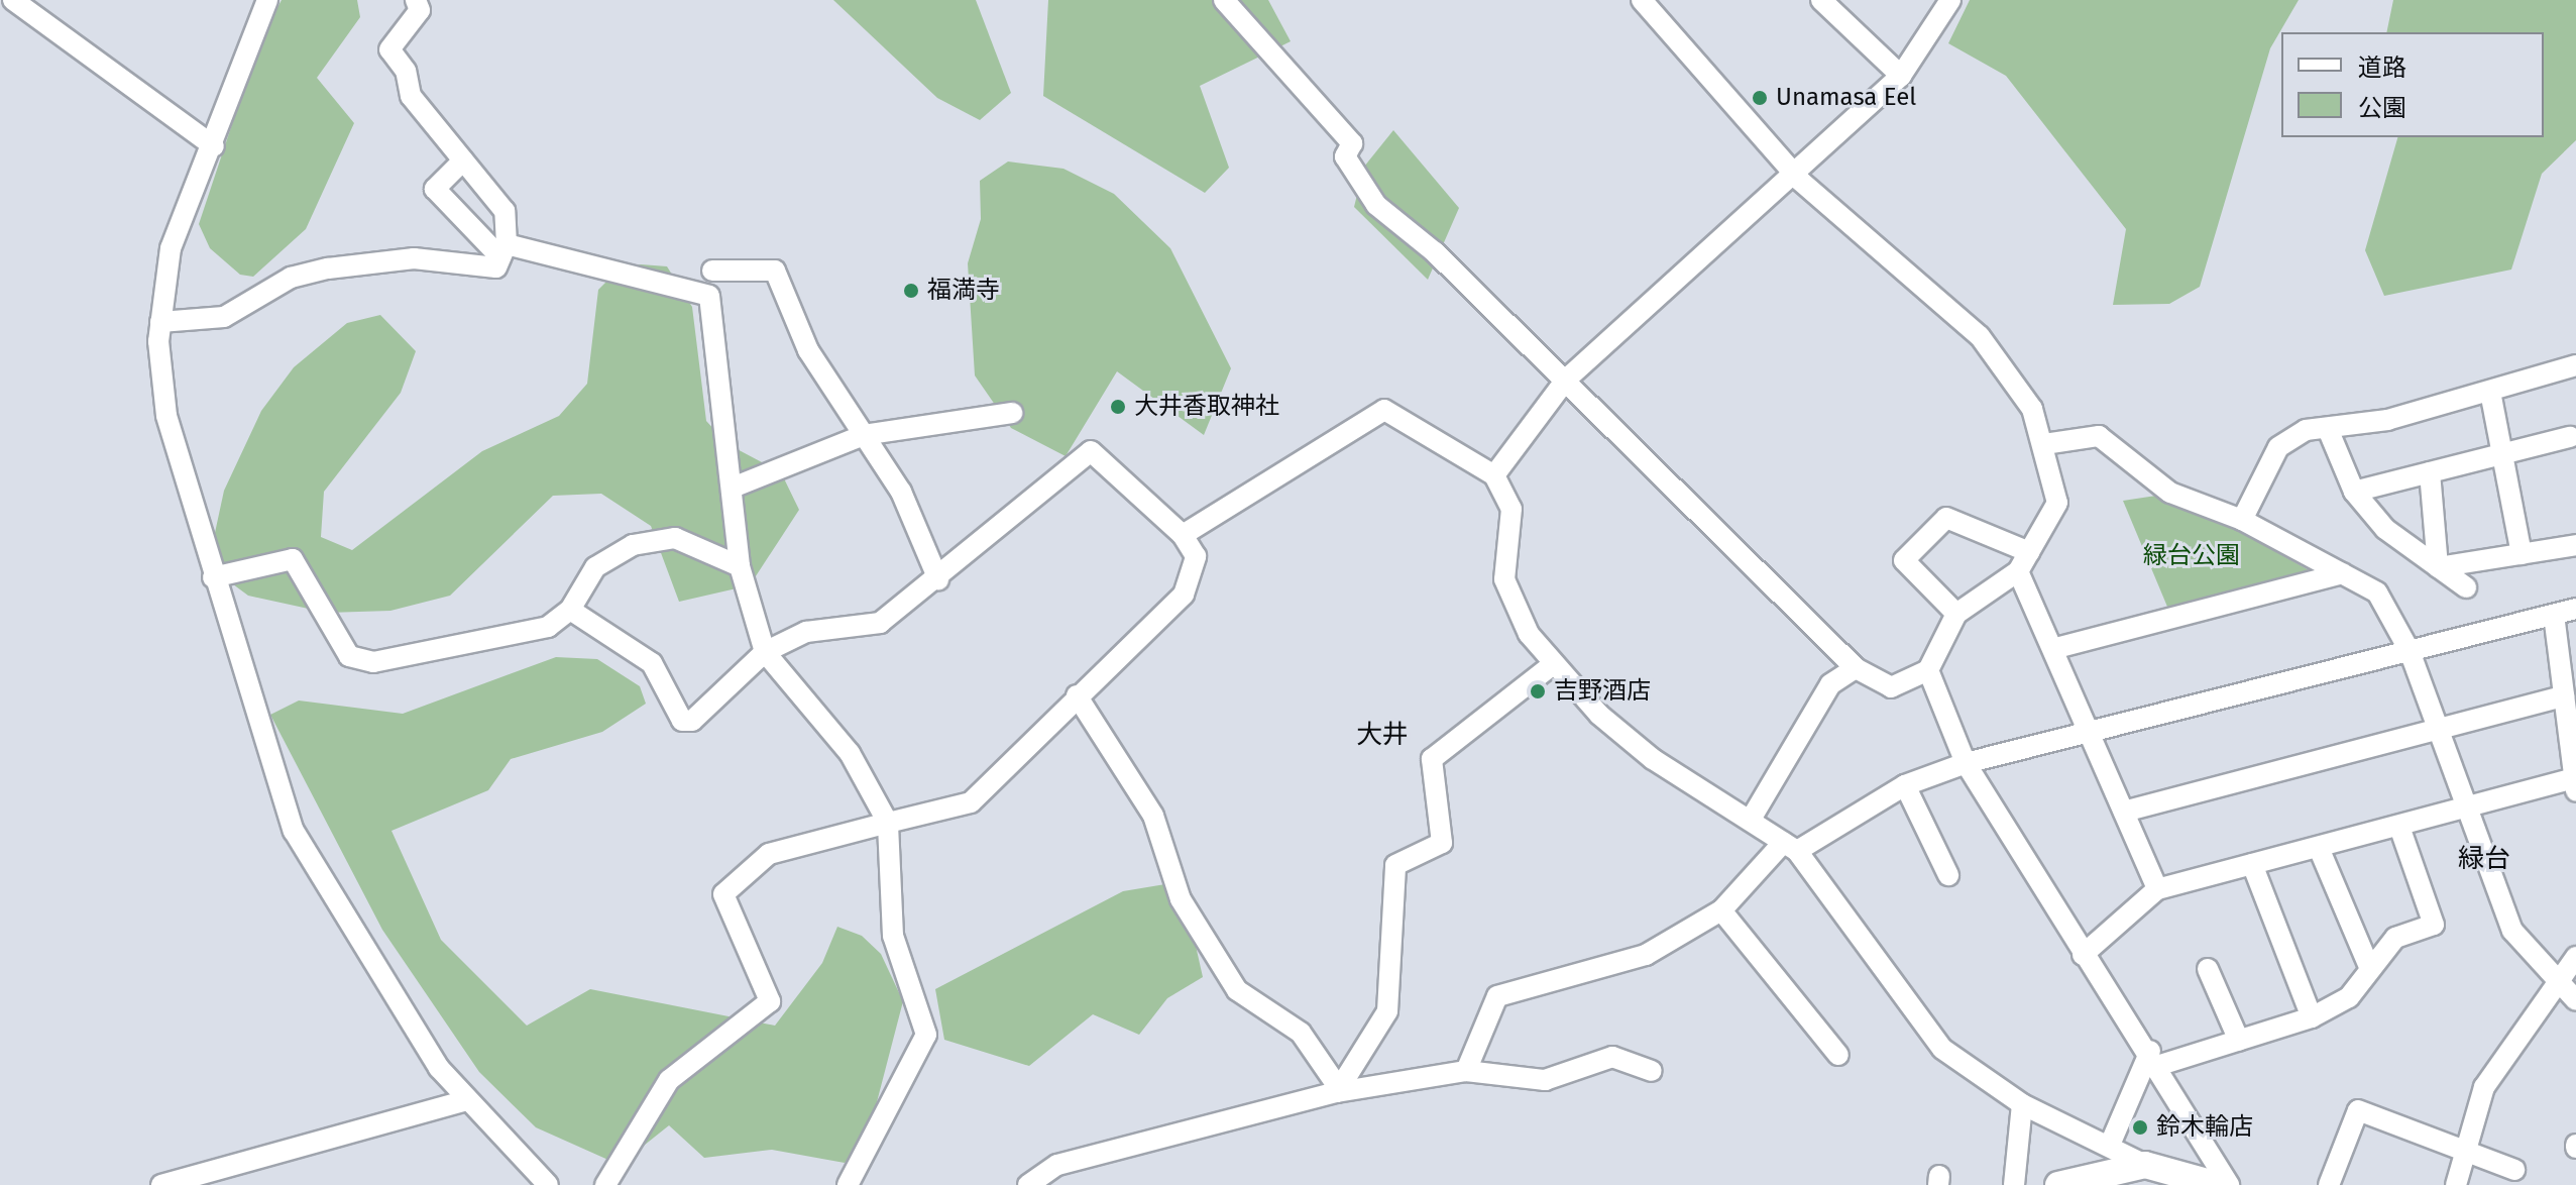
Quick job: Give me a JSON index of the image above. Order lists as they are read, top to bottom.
{
  "districts": ["大井", "緑台"],
  "parks": ["緑台公園"],
  "places": [
    "Unamasa Eel",
    "福満寺",
    "大井香取神社",
    "吉野酒店",
    "鈴木輪店"
  ],
  "legend": ["道路", "公園"]
}
